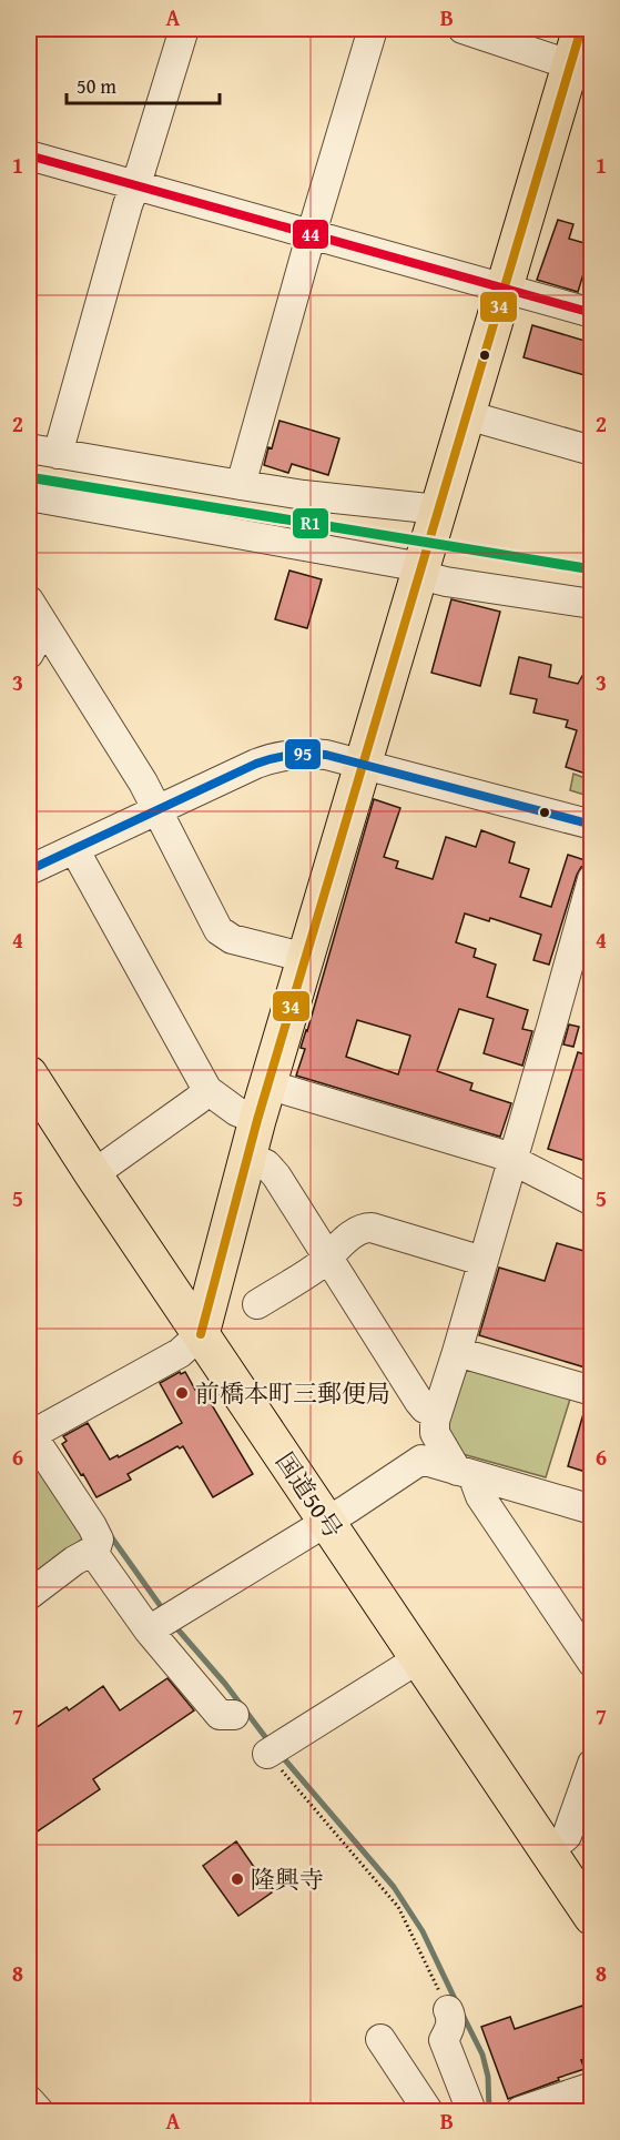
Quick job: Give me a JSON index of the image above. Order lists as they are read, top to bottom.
{
  "streets": {
    "main road": ["国道50号"]
  },
  "places": ["前橋本町三郵便局", "隆興寺"],
  "lines": [
    "transit line 34",
    "transit line 44",
    "transit line R1",
    "transit line 95"
  ],
  "scale_bar": "50 m",
  "grid": {
    "columns": ["A", "B"],
    "rows": [
      "1",
      "2",
      "3",
      "4",
      "5",
      "6",
      "7",
      "8"
    ]
  }
}
